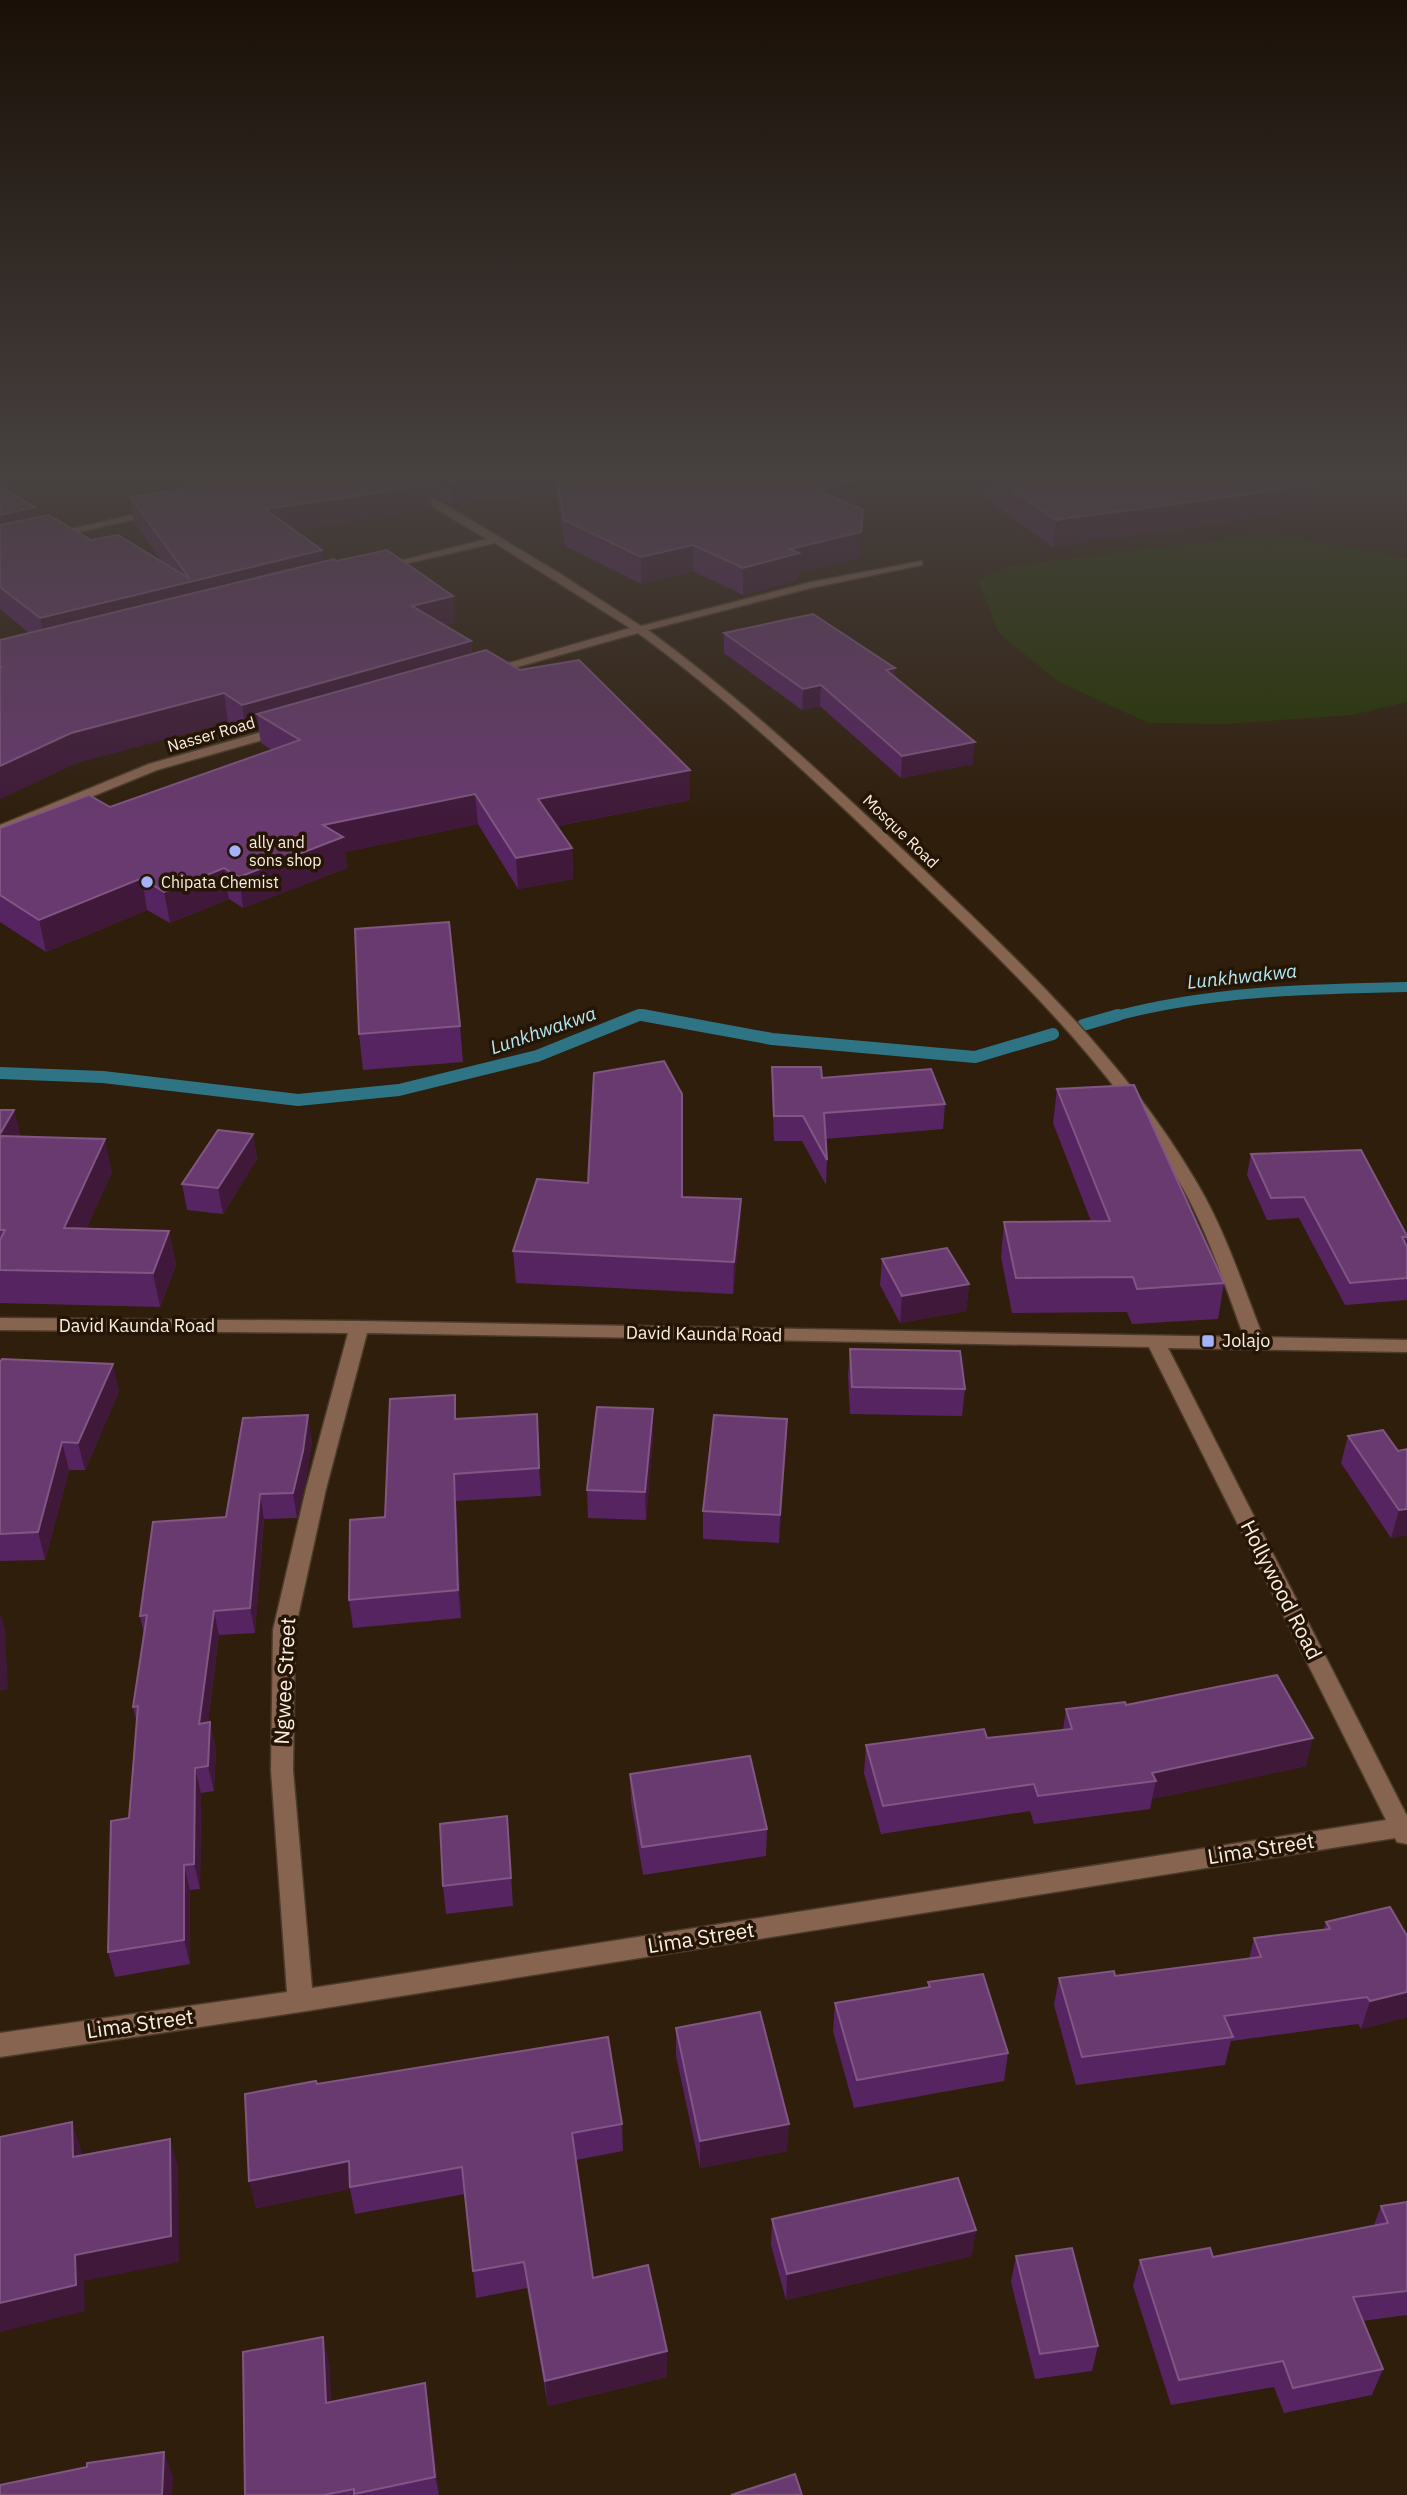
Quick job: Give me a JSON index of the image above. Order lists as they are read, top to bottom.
{
  "streets": {
    "street": [
      "Nasser Road",
      "Mosque Road",
      "David Kaunda Road",
      "Hollywood Road",
      "Ngwee Street",
      "Lima Street"
    ]
  },
  "crossings": [
    ["Mosque Road", "David Kaunda Road"],
    ["David Kaunda Road", "Hollywood Road"],
    ["David Kaunda Road", "Ngwee Street"],
    ["Hollywood Road", "Lima Street"],
    ["Ngwee Street", "Lima Street"]
  ],
  "water": ["Lunkhwakwa"],
  "places": {
    "other": ["ally and sons shop", "Chipata Chemist"],
    "transit": ["Jolajo"]
  }
}
